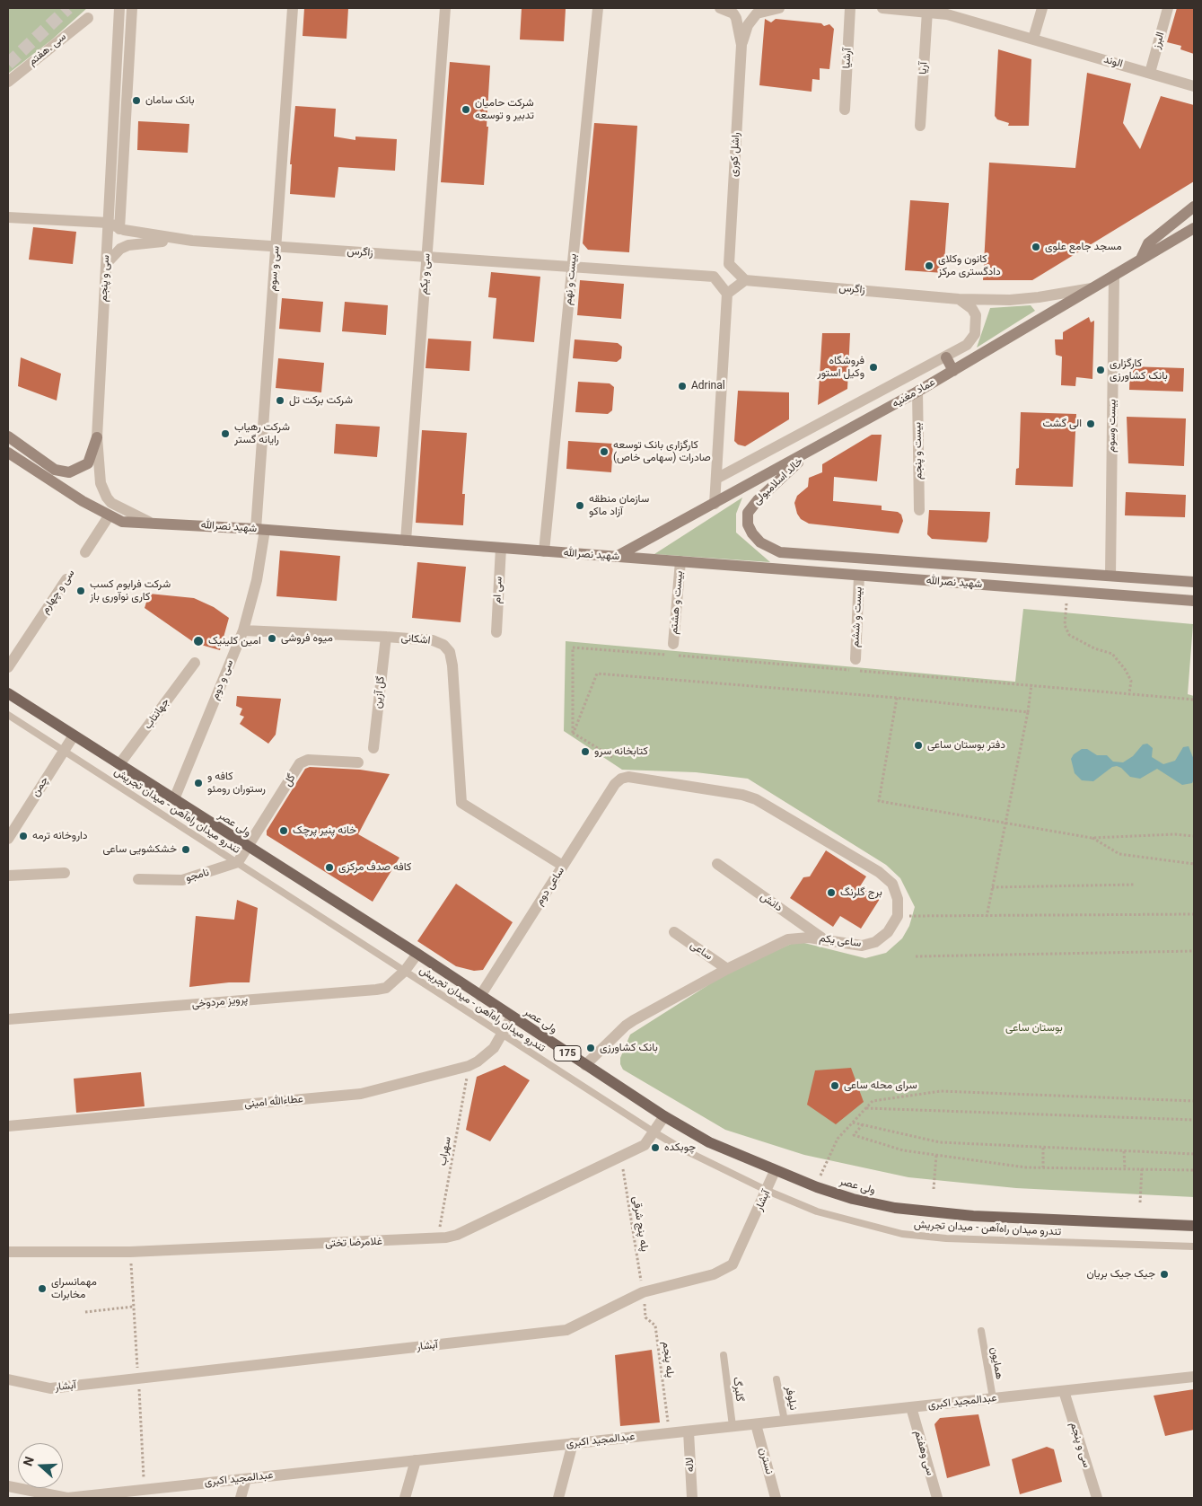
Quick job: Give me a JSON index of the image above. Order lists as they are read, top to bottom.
{
  "streets": {
    "main road": [
      "عماد مغنیه",
      "خالد اسلامبولی",
      "شهید نصرالله",
      "ولی عصر",
      "175"
    ],
    "street": [
      "البرز",
      "سی .هفتم",
      "آرشیا",
      "الوند",
      "آریا",
      "راشل کوری",
      "زاگرس",
      "سی و سوم",
      "سی و یکم",
      "سی و پنجم",
      "بیست و نهم",
      "بیست وسوم",
      "بیست و پنجم",
      "سی ام",
      "سی و چهارم",
      "بیست و هشتم",
      "بیست و ششم",
      "اشکانی",
      "سی و دوم",
      "گل آزین",
      "جهانتاب",
      "گل",
      "چمن",
      "نامجو",
      "ساعی دوم",
      "دانش",
      "ساعی یکم",
      "ساعی",
      "پرویز مردوخی",
      "عطاءالله امینی",
      "آبشار",
      "غلامرضا تختی",
      "عبدالمجید اکبری",
      "سی وهفتم",
      "نسترن",
      "لاله"
    ],
    "lane": [
      "تندرو میدان راه‌آهن - میدان تجریش",
      "همایون",
      "گلبرگ",
      "نیلوفر"
    ],
    "path": ["سهراب", "پله پنج شرقی", "پله پنجم"]
  },
  "crossings": [
    ["البرز", "الوند"],
    ["الوند", "آریا"],
    ["زاگرس", "سی و سوم"],
    ["زاگرس", "سی و یکم"],
    ["زاگرس", "سی و پنجم"],
    ["زاگرس", "بیست و نهم"],
    ["زاگرس", "عماد مغنیه"],
    ["سی و سوم", "شهید نصرالله"],
    ["سی و سوم", "سی و دوم"],
    ["سی و یکم", "شهید نصرالله"],
    ["سی و پنجم", "شهید نصرالله"],
    ["سی و پنجم", "عبدالمجید اکبری"],
    ["بیست و نهم", "شهید نصرالله"],
    ["عماد مغنیه", "بیست وسوم"],
    ["عماد مغنیه", "بیست و پنجم"],
    ["عماد مغنیه", "خالد اسلامبولی"],
    ["عماد مغنیه", "شهید نصرالله"],
    ["بیست وسوم", "شهید نصرالله"],
    ["خالد اسلامبولی", "شهید نصرالله"],
    ["شهید نصرالله", "سی ام"],
    ["شهید نصرالله", "بیست و هشتم"],
    ["شهید نصرالله", "بیست و ششم"],
    ["شهید نصرالله", "سی و دوم"],
    ["اشکانی", "سی و دوم"],
    ["اشکانی", "گل آزین"],
    ["اشکانی", "ساعی دوم"],
    ["سی و دوم", "ولی عصر"],
    ["جهانتاب", "ولی عصر"],
    ["گل", "ولی عصر"],
    ["چمن", "تندرو میدان راه‌آهن - میدان تجریش"],
    ["چمن", "ولی عصر"],
    ["تندرو میدان راه‌آهن - میدان تجریش", "نامجو"],
    ["تندرو میدان راه‌آهن - میدان تجریش", "پرویز مردوخی"],
    ["تندرو میدان راه‌آهن - میدان تجریش", "عطاءالله امینی"],
    ["تندرو میدان راه‌آهن - میدان تجریش", "آبشار"],
    ["تندرو میدان راه‌آهن - میدان تجریش", "غلامرضا تختی"],
    ["ولی عصر", "ساعی دوم"],
    ["ولی عصر", "ساعی یکم"],
    ["ولی عصر", "پرویز مردوخی"],
    ["ولی عصر", "عطاءالله امینی"],
    ["ولی عصر", "آبشار"],
    ["ولی عصر", "غلامرضا تختی"],
    ["ساعی دوم", "ساعی یکم"],
    ["دانش", "ساعی یکم"],
    ["ساعی یکم", "ساعی"],
    ["عطاءالله امینی", "سهراب"],
    ["سهراب", "غلامرضا تختی"],
    ["آبشار", "پله پنج شرقی"],
    ["آبشار", "پله پنجم"],
    ["پله پنج شرقی", "غلامرضا تختی"],
    ["پله پنج شرقی", "پله پنجم"],
    ["پله پنجم", "عبدالمجید اکبری"],
    ["همایون", "عبدالمجید اکبری"],
    ["گلبرگ", "عبدالمجید اکبری"],
    ["نیلوفر", "عبدالمجید اکبری"],
    ["عبدالمجید اکبری", "سی وهفتم"],
    ["عبدالمجید اکبری", "نسترن"],
    ["عبدالمجید اکبری", "لاله"]
  ],
  "parks": ["بوستان ساعی"],
  "places": [
    "بانک سامان",
    "شرکت حامیان تدبیر و توسعه",
    "مسجد جامع علوی",
    "کانون وکلای دادگستری مرکز",
    "فروشگاه وکیل استور",
    "کارگزاری بانک کشاورزی",
    "Adrinal",
    "شرکت برکت تل",
    "الی گشت",
    "شرکت رهیاب رایانه گستر",
    "کارگزاری بانک توسعه صادرات (سهامی خاص)",
    "سازمان منطقه آزاد ماکو",
    "شرکت فرابوم کسب کاری نوآوری باز",
    "میوه فروشی",
    "امین کلینیک",
    "دفتر بوستان ساعی",
    "کتابخانه سرو",
    "کافه و رستوران رومئو",
    "خانه پنیر پرچک",
    "داروخانه ترمه",
    "خشکشویی ساعی",
    "کافه صدف مرکزی",
    "برج گلرنگ",
    "بانک کشاورزی",
    "سرای محله ساعی",
    "چوبکده",
    "جیک جیک بریان",
    "مهمانسرای مخابرات"
  ],
  "north": "left"
}
